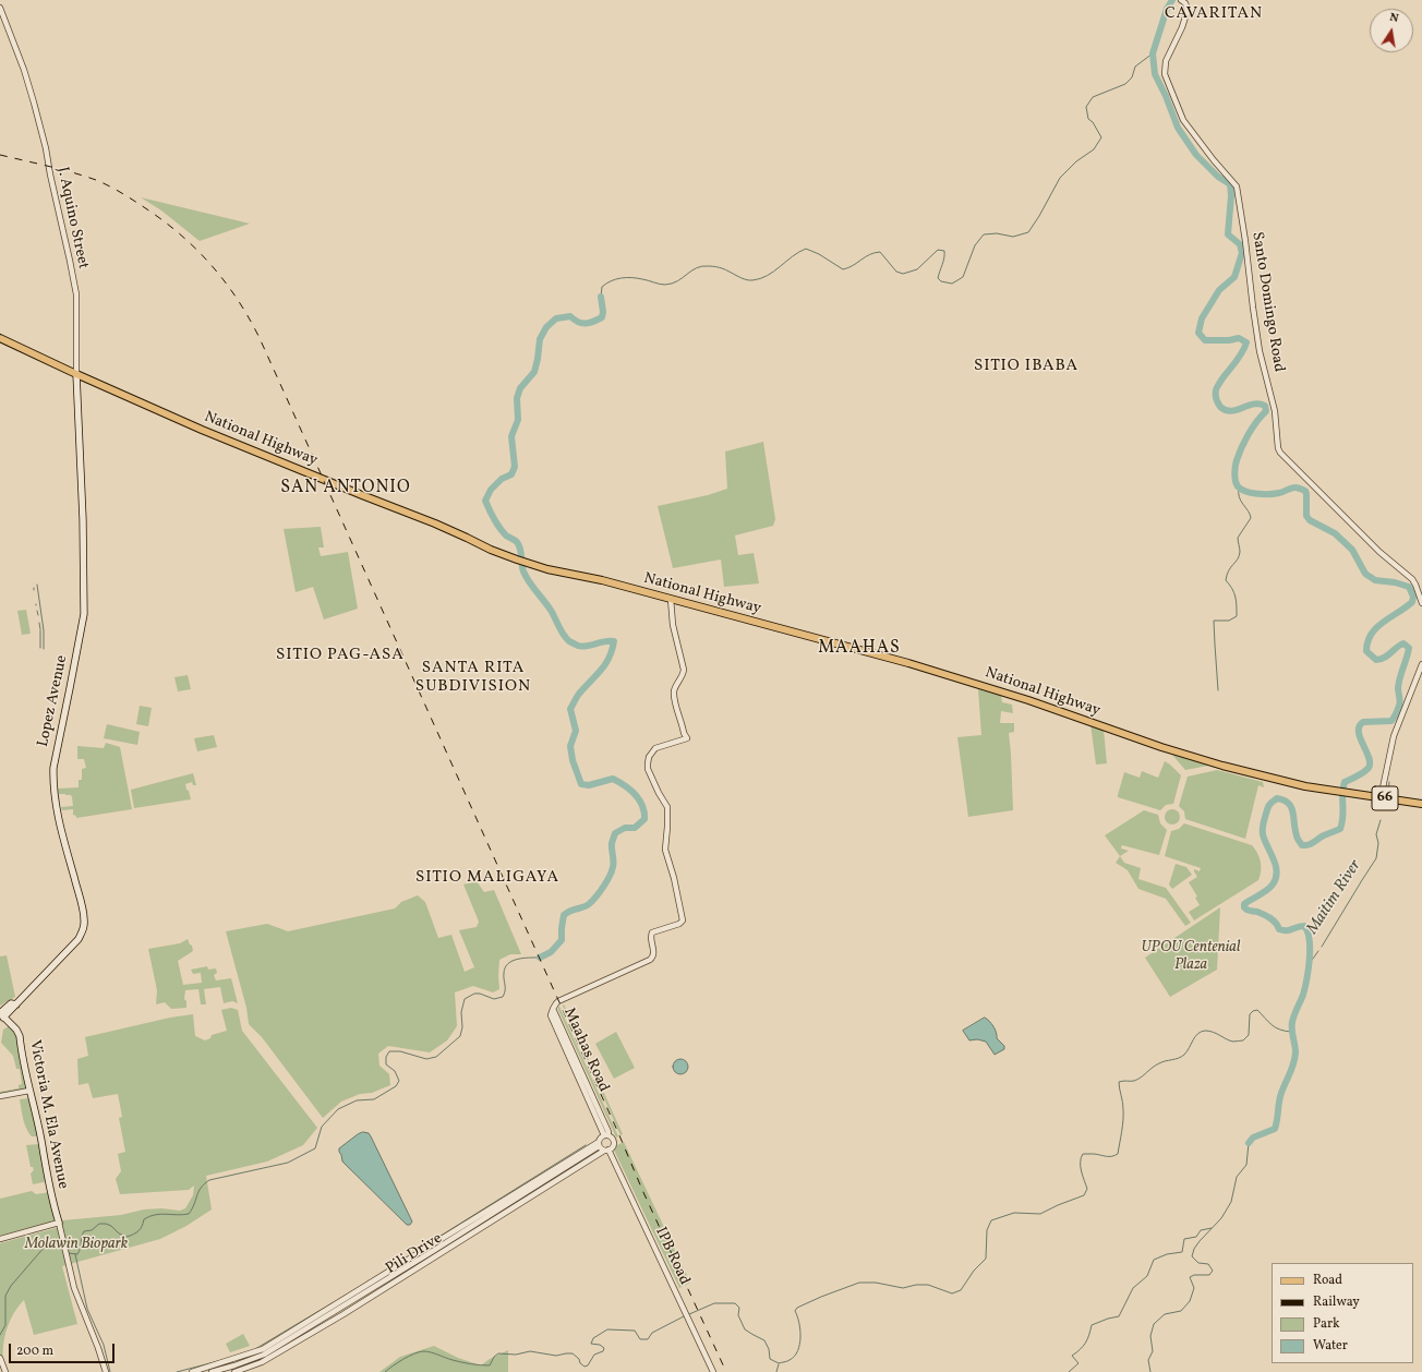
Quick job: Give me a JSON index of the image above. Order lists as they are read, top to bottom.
{
  "streets": {
    "main road": [
      "National Highway",
      "Lopez Avenue",
      "66",
      "Victoria M. Ela Avenue"
    ],
    "street": [
      "J. Aquino Street",
      "Santo Domingo Road",
      "Maahas Road",
      "Pili Drive",
      "IPB Road"
    ]
  },
  "crossings": [
    ["J. Aquino Street", "National Highway"],
    ["J. Aquino Street", "Lopez Avenue"],
    ["National Highway", "Lopez Avenue"],
    ["National Highway", "Maahas Road"],
    ["Lopez Avenue", "Victoria M. Ela Avenue"],
    ["Maahas Road", "Pili Drive"],
    ["Maahas Road", "IPB Road"],
    ["Pili Drive", "IPB Road"]
  ],
  "districts": [
    "CAVARITAN",
    "SITIO IBABA",
    "SAN ANTONIO",
    "MAAHAS",
    "SITIO PAG-ASA",
    "SANTA RITA SUBDIVISION",
    "SITIO MALIGAYA"
  ],
  "water": ["Maitim River"],
  "parks": ["UPOU Centenial Plaza", "Molawin Biopark"],
  "legend": [
    "Road",
    "Railway",
    "Park",
    "Water"
  ],
  "scale_bar": "200 m",
  "north": "top"
}
